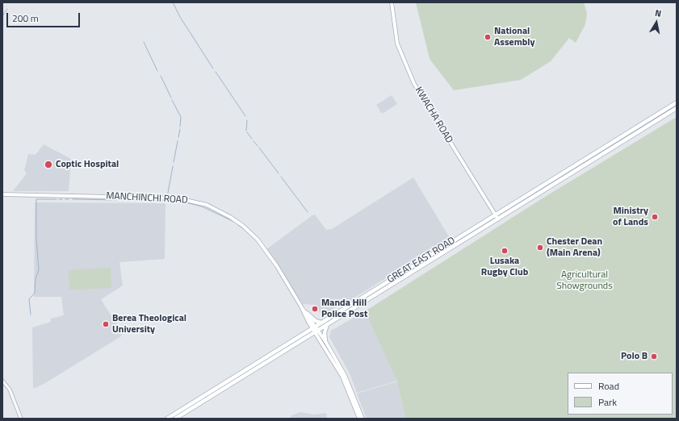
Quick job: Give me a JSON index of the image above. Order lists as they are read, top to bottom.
{
  "streets": {
    "main road": ["KWACHA ROAD", "MANCHINCHI ROAD", "GREAT EAST ROAD"]
  },
  "crossings": [
    ["KWACHA ROAD", "GREAT EAST ROAD"],
    ["MANCHINCHI ROAD", "GREAT EAST ROAD"]
  ],
  "parks": ["Agricultural Showgrounds"],
  "places": [
    "National Assembly",
    "Coptic Hospital",
    "Ministry of Lands",
    "Chester Dean (Main Arena)",
    "Lusaka Rugby Club",
    "Manda Hill Police Post",
    "Berea Theological University",
    "Polo B"
  ],
  "legend": ["Road", "Park"],
  "scale_bar": "200 m",
  "north": "top"
}
